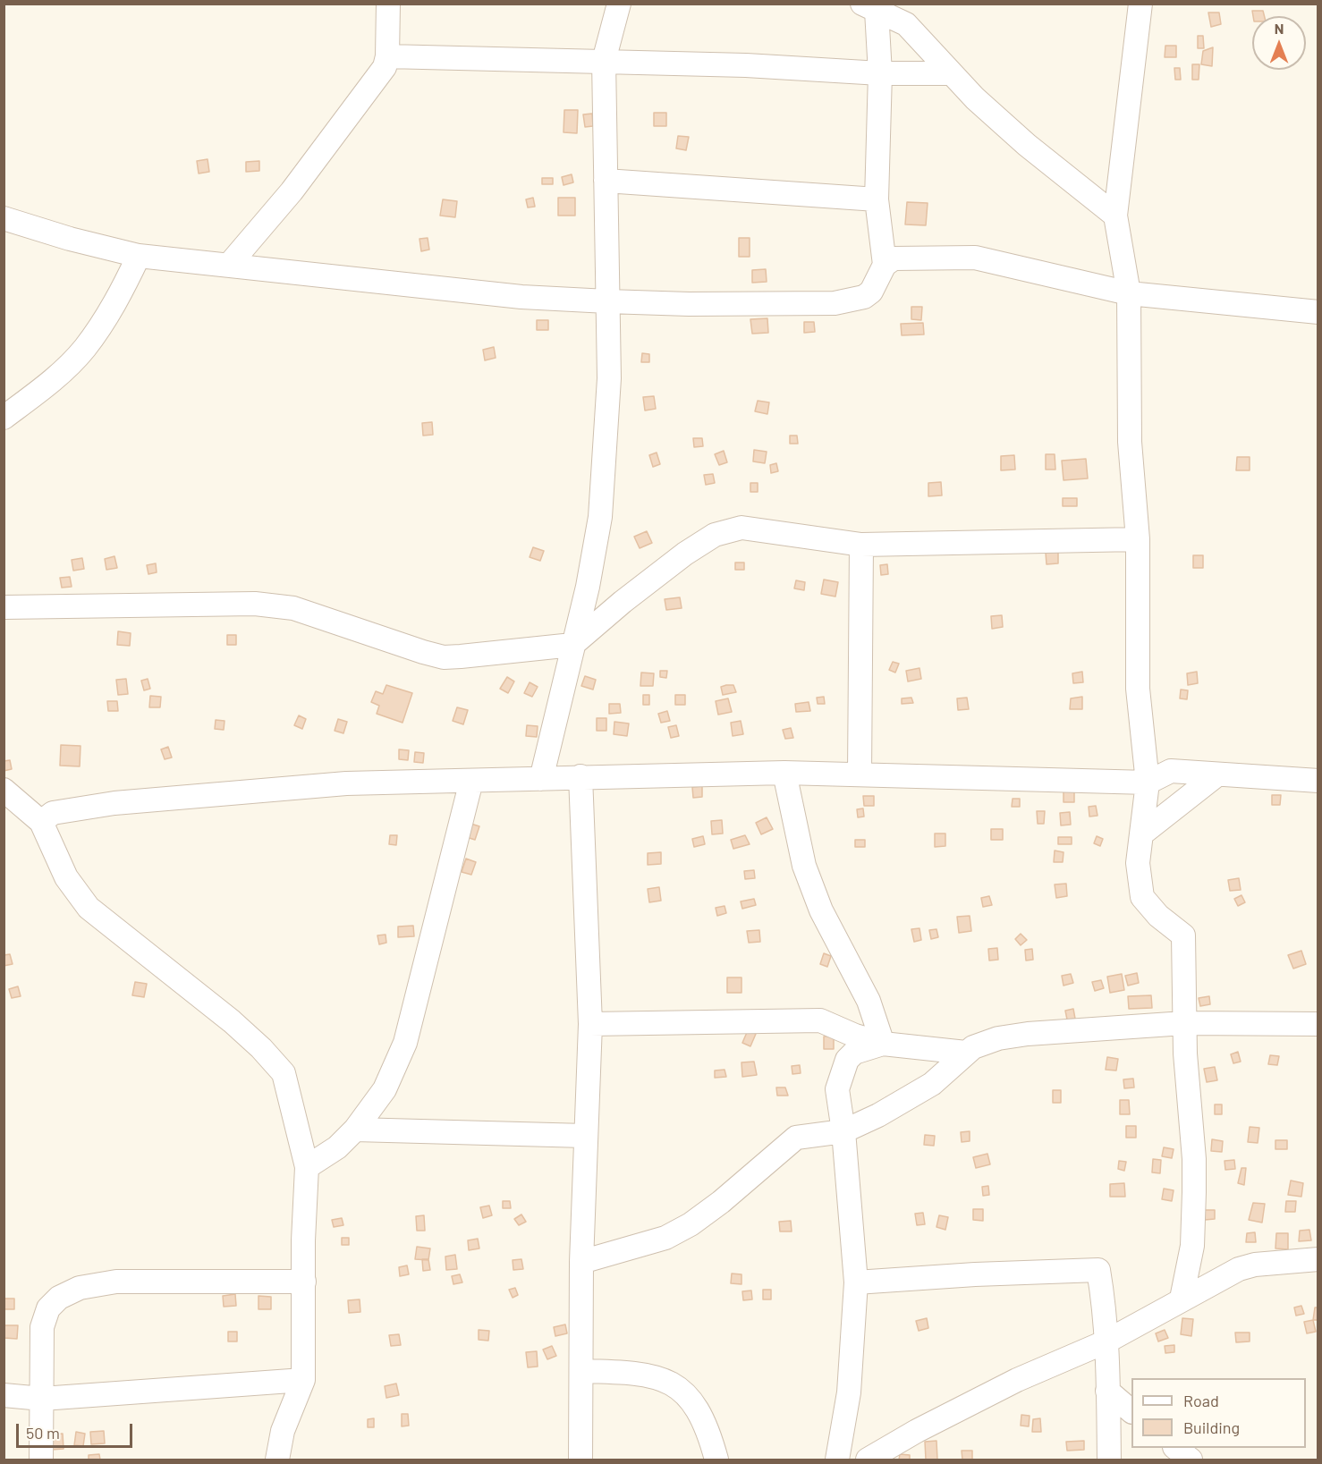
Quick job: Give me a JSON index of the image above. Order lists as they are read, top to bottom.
{
  "legend": ["Road", "Building"],
  "scale_bar": "50 m",
  "north": "top"
}
